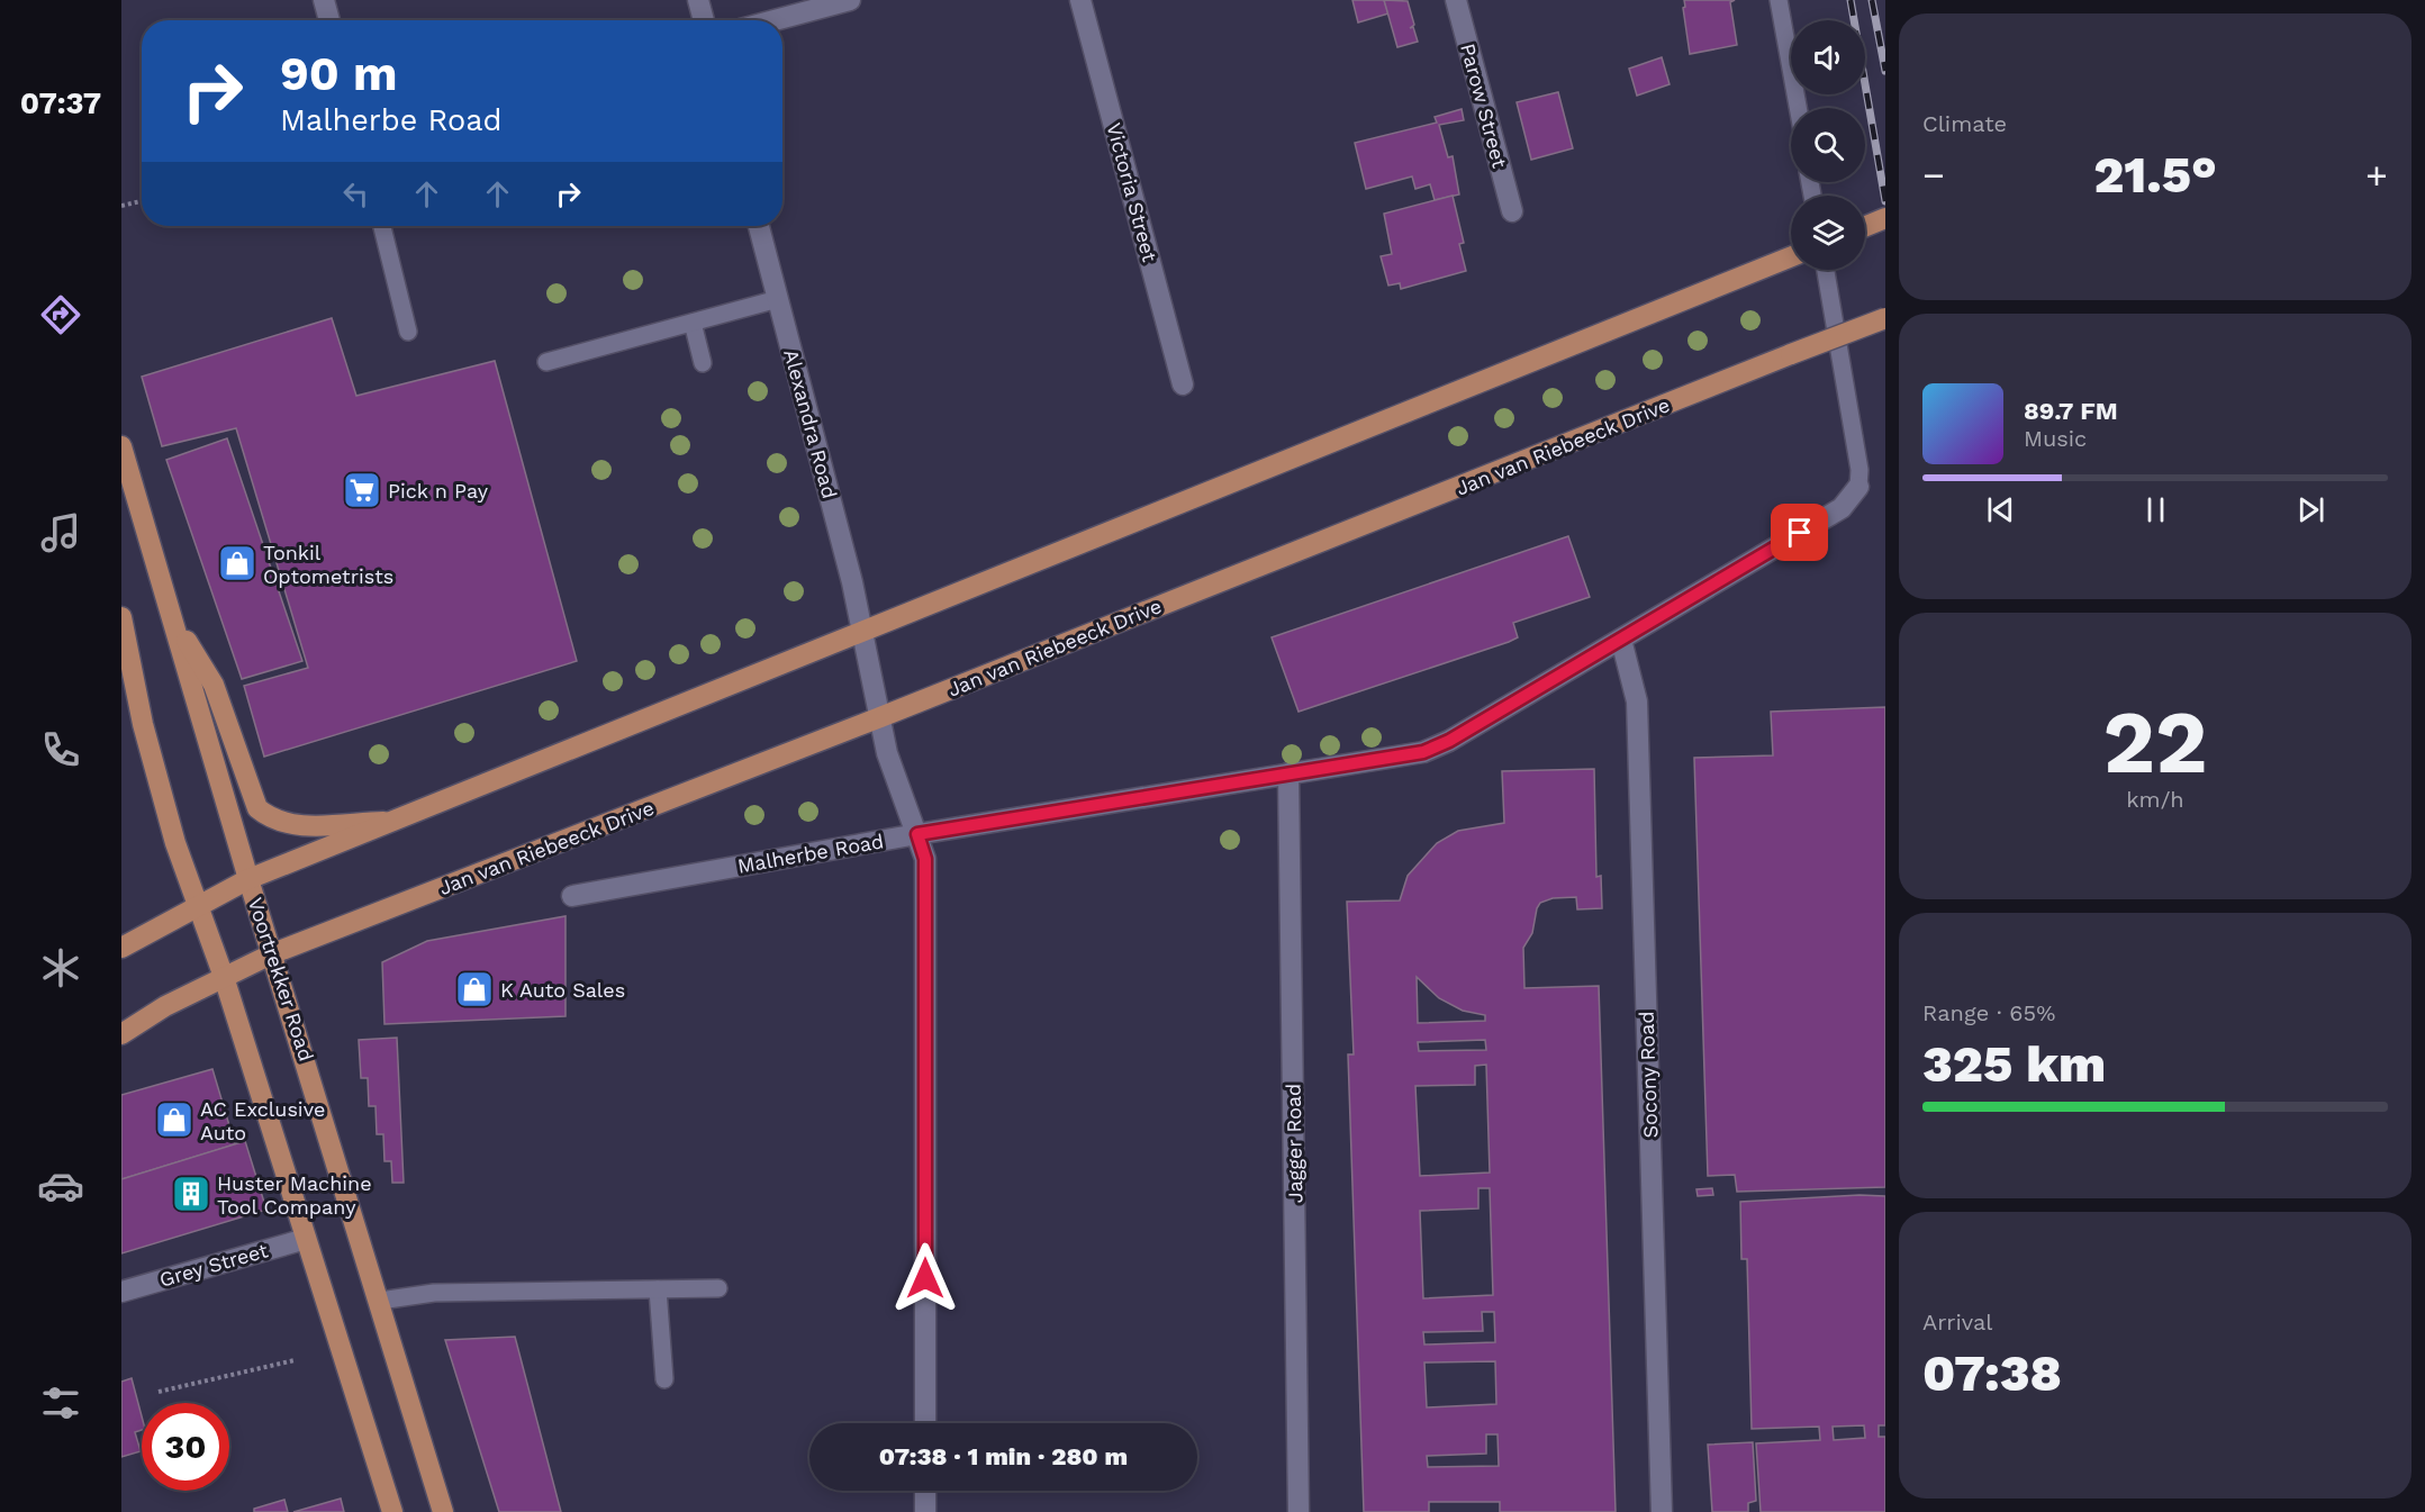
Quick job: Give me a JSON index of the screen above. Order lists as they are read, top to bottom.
{
  "streets": {
    "main road": ["Jan van Riebeeck Drive", "Voortrekker Road"],
    "street": [
      "Parow Street",
      "Victoria Street",
      "Alexandra Road",
      "Malherbe Road",
      "Socony Road",
      "Jagger Road",
      "Grey Street"
    ]
  },
  "crossings": [
    ["Alexandra Road", "Jan van Riebeeck Drive"],
    ["Alexandra Road", "Malherbe Road"],
    ["Jan van Riebeeck Drive", "Voortrekker Road"],
    ["Malherbe Road", "Socony Road"],
    ["Malherbe Road", "Jagger Road"]
  ],
  "places": {
    "supermarket": ["Pick n Pay"],
    "shop": ["Tonkil Optometrists", "K Auto Sales", "AC Exclusive Auto"],
    "building": ["Huster Machine Tool Company"]
  },
  "page": {
    "tabs": "07:37",
    "tile": [
      "Climate",
      ["22", "km/h"],
      ["Range · 65%", "325 km"],
      ["Arrival", "07:38"]
    ],
    "turn": ["90 m", "Malherbe Road"],
    "heat": ["−", "21.5°", "+"],
    "song": ["89.7 FM", "Music"],
    "limit": "30",
    "trip": "07:38 · 1 min · 280 m"
  }
}
